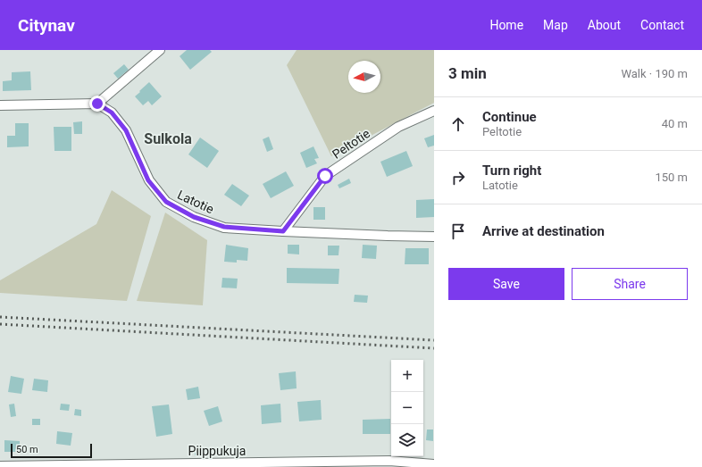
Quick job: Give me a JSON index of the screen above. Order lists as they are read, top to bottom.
{
  "streets": {
    "street": ["Peltotie", "Latotie", "Piippukuja"]
  },
  "crossings": [
    ["Peltotie", "Latotie"]
  ],
  "districts": ["Sulkola"],
  "scale_bar": "50 m",
  "north": "left",
  "page": {
    "header": "Citynav",
    "nav": [
      "Home",
      "Map",
      "About",
      "Contact"
    ],
    "heading": ["3 min", "Walk · 190 m"],
    "list": [
      ["Continue", "Peltotie", "40 m"],
      ["Turn right", "Latotie", "150 m"],
      "Arrive at destination"
    ],
    "buttons": ["Save", "Share"],
    "map_buttons": ["+", "−"],
    "scale": "50 m"
  }
}
